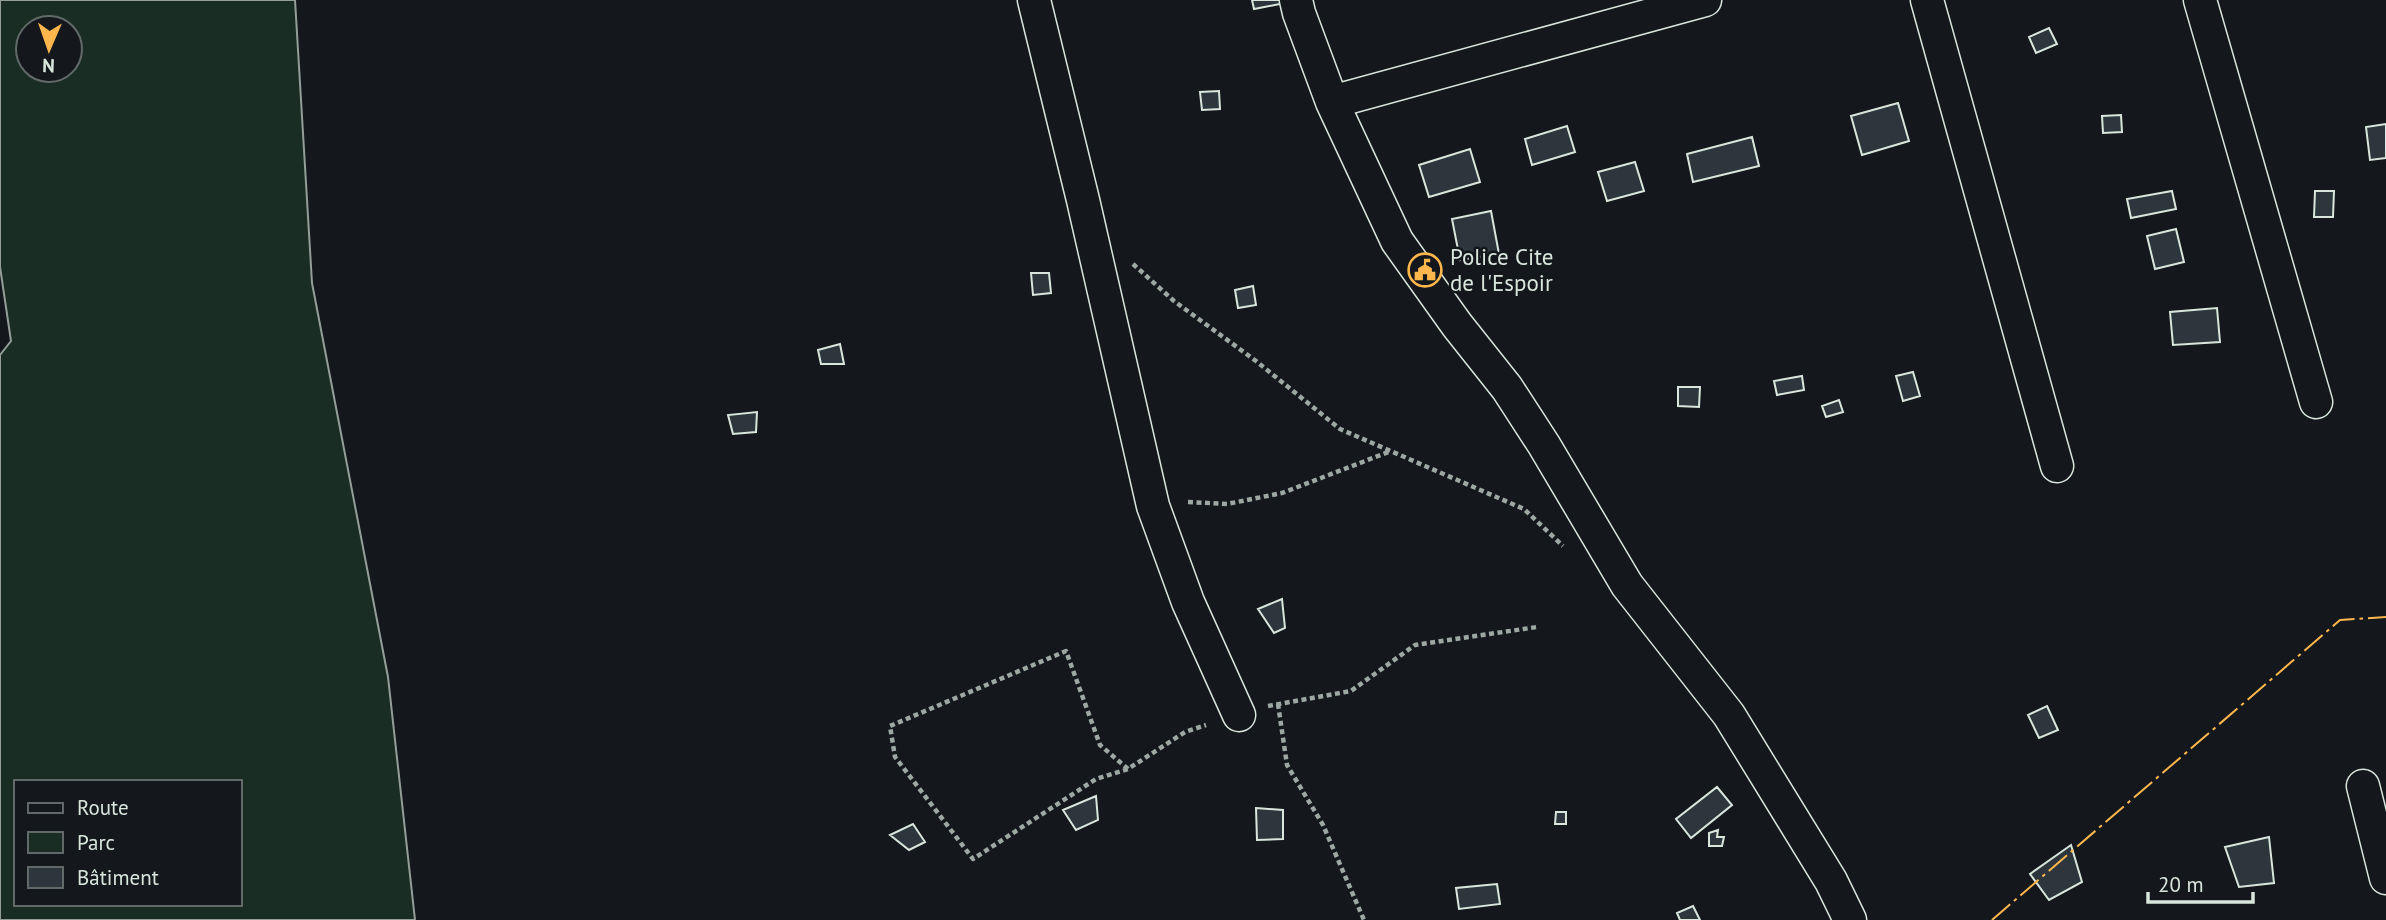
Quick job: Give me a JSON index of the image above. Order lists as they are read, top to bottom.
{
  "places": {
    "public building": ["Police Cite de l'Espoir"]
  },
  "legend": ["Route", "Parc", "Bâtiment"],
  "scale_bar": "20 m",
  "north": "bottom"
}
